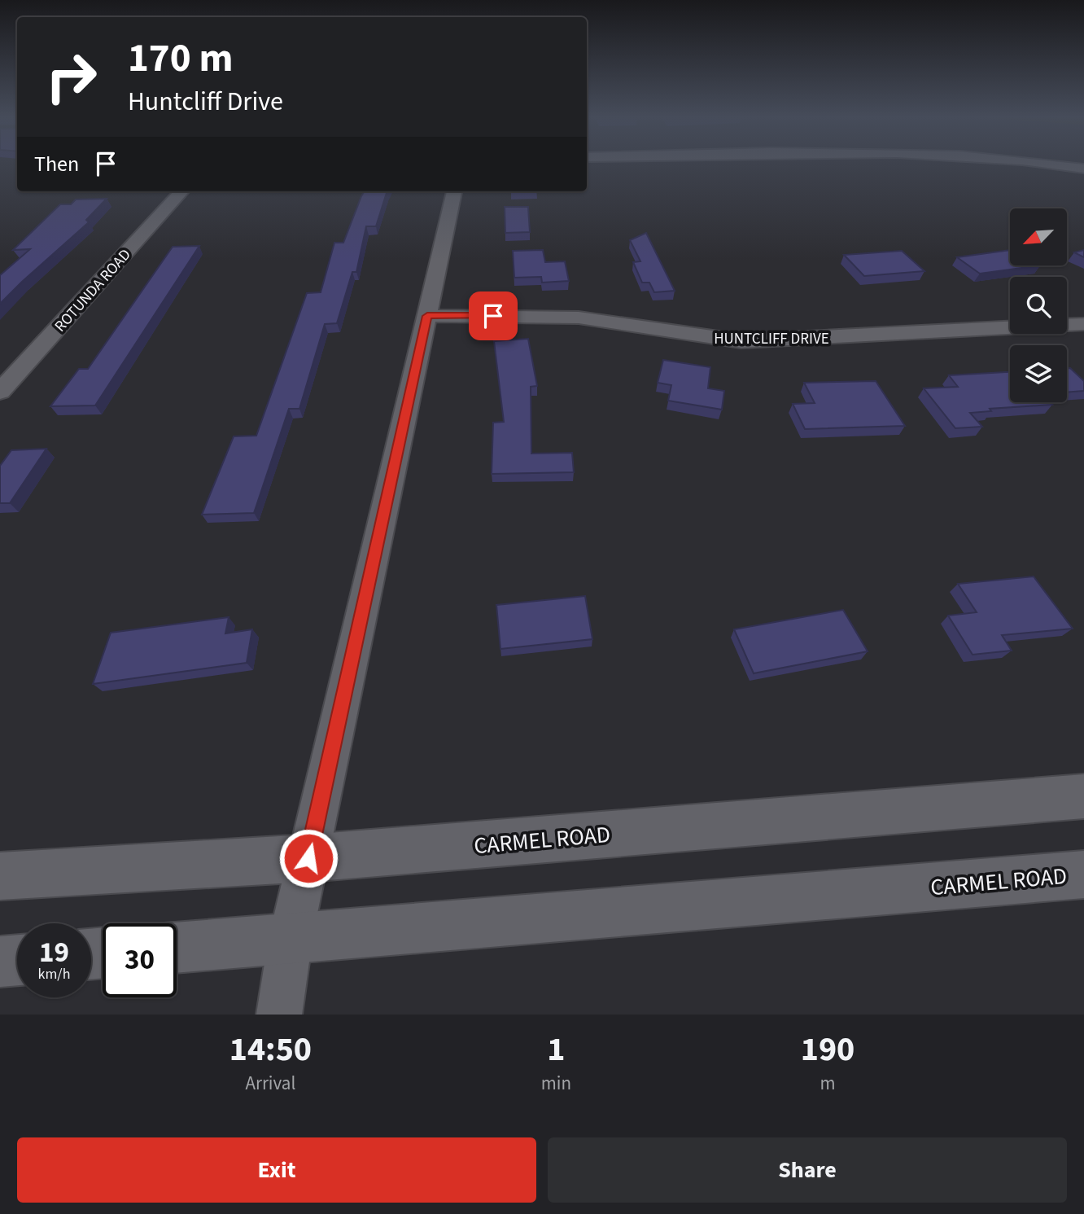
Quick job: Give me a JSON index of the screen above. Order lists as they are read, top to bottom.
{
  "streets": {
    "main road": ["CARMEL ROAD"],
    "street": ["ROTUNDA ROAD", "HUNTCLIFF DRIVE"]
  },
  "north": "bottom left",
  "page": {
    "turn": ["170 m", "Huntcliff Drive"],
    "then": "Then",
    "speed": "19 km/h",
    "limit": "30",
    "eta": [
      "14:50",
      "Arrival",
      "1",
      "min",
      "190",
      "m"
    ],
    "buttons": ["Exit", "Share"]
  }
}
